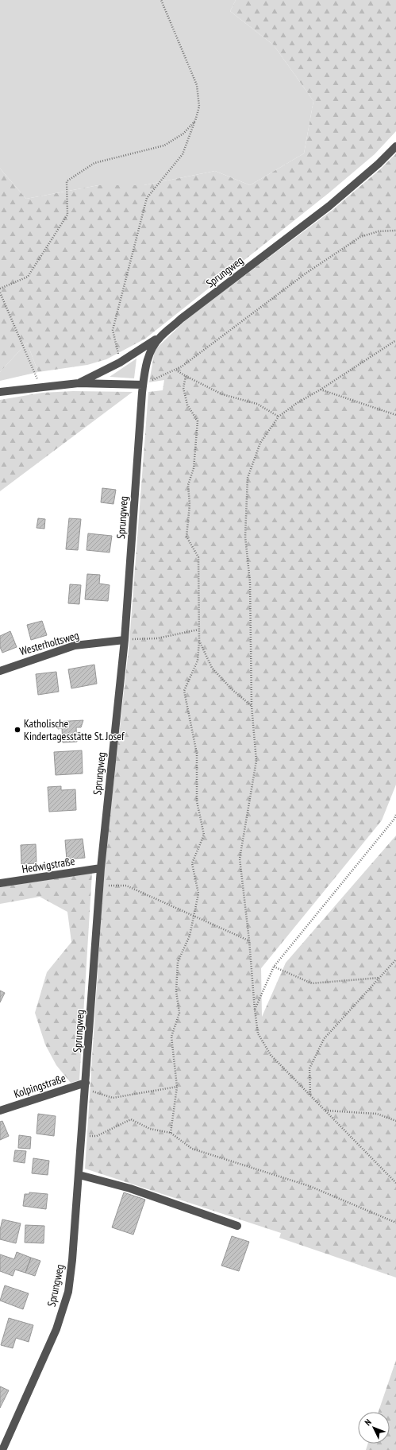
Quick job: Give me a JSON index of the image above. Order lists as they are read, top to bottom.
{
  "streets": {
    "street": [
      "Sprungweg",
      "Westerholtsweg",
      "Hedwigstraße",
      "Kolpingstraße"
    ]
  },
  "crossings": [
    ["Sprungweg", "Westerholtsweg"],
    ["Sprungweg", "Hedwigstraße"],
    ["Sprungweg", "Kolpingstraße"]
  ],
  "places": ["Katholische Kindertagesstätte St. Josef"],
  "north": "top left"
}
